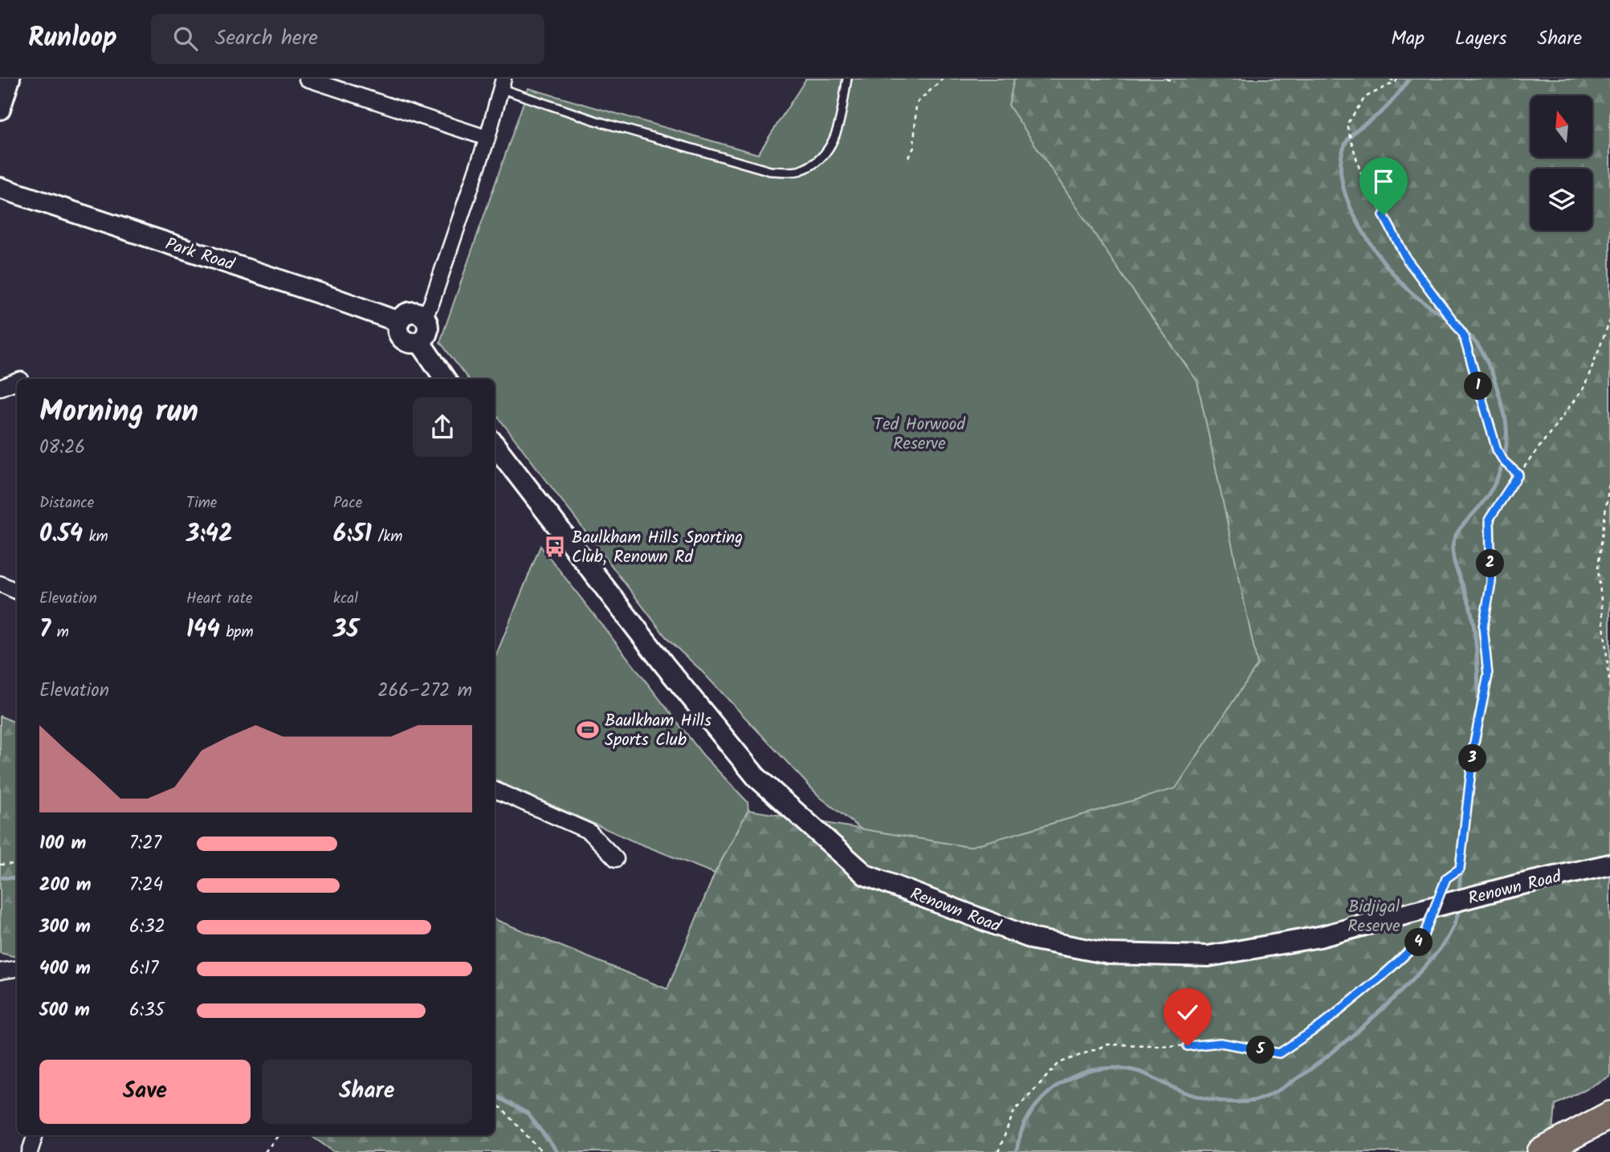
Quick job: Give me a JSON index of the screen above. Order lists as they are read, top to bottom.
{
  "streets": {
    "main road": ["Park Road", "Renown Road"]
  },
  "parks": ["Ted Horwood Reserve", "Bidjigal Reserve"],
  "places": {
    "bus stop": ["Baulkham Hills Sporting Club, Renown Rd"],
    "sports": ["Baulkham Hills Sports Club"]
  },
  "north": "top",
  "page": {
    "header": "Runloop",
    "search": "Search here",
    "nav": ["Map", "Layers", "Share"],
    "pins": [
      "1",
      "2",
      "3",
      "4",
      "5"
    ],
    "heading": ["Morning run", "08:26"],
    "stats": [
      ["Distance", "0.54 km"],
      ["Time", "3:42"],
      ["Pace", "6:51 /km"],
      ["Elevation", "7 m"],
      ["Heart rate", "144 bpm"],
      ["kcal", "35"]
    ],
    "chart": ["Elevation", "266–272 m"],
    "list": [
      {
        "name": "100 m",
        "note": "7:27"
      },
      {
        "name": "200 m",
        "note": "7:24"
      },
      {
        "name": "300 m",
        "note": "6:32"
      },
      {
        "name": "400 m",
        "note": "6:17"
      },
      {
        "name": "500 m",
        "note": "6:35"
      }
    ],
    "buttons": ["Save", "Share"]
  }
}
